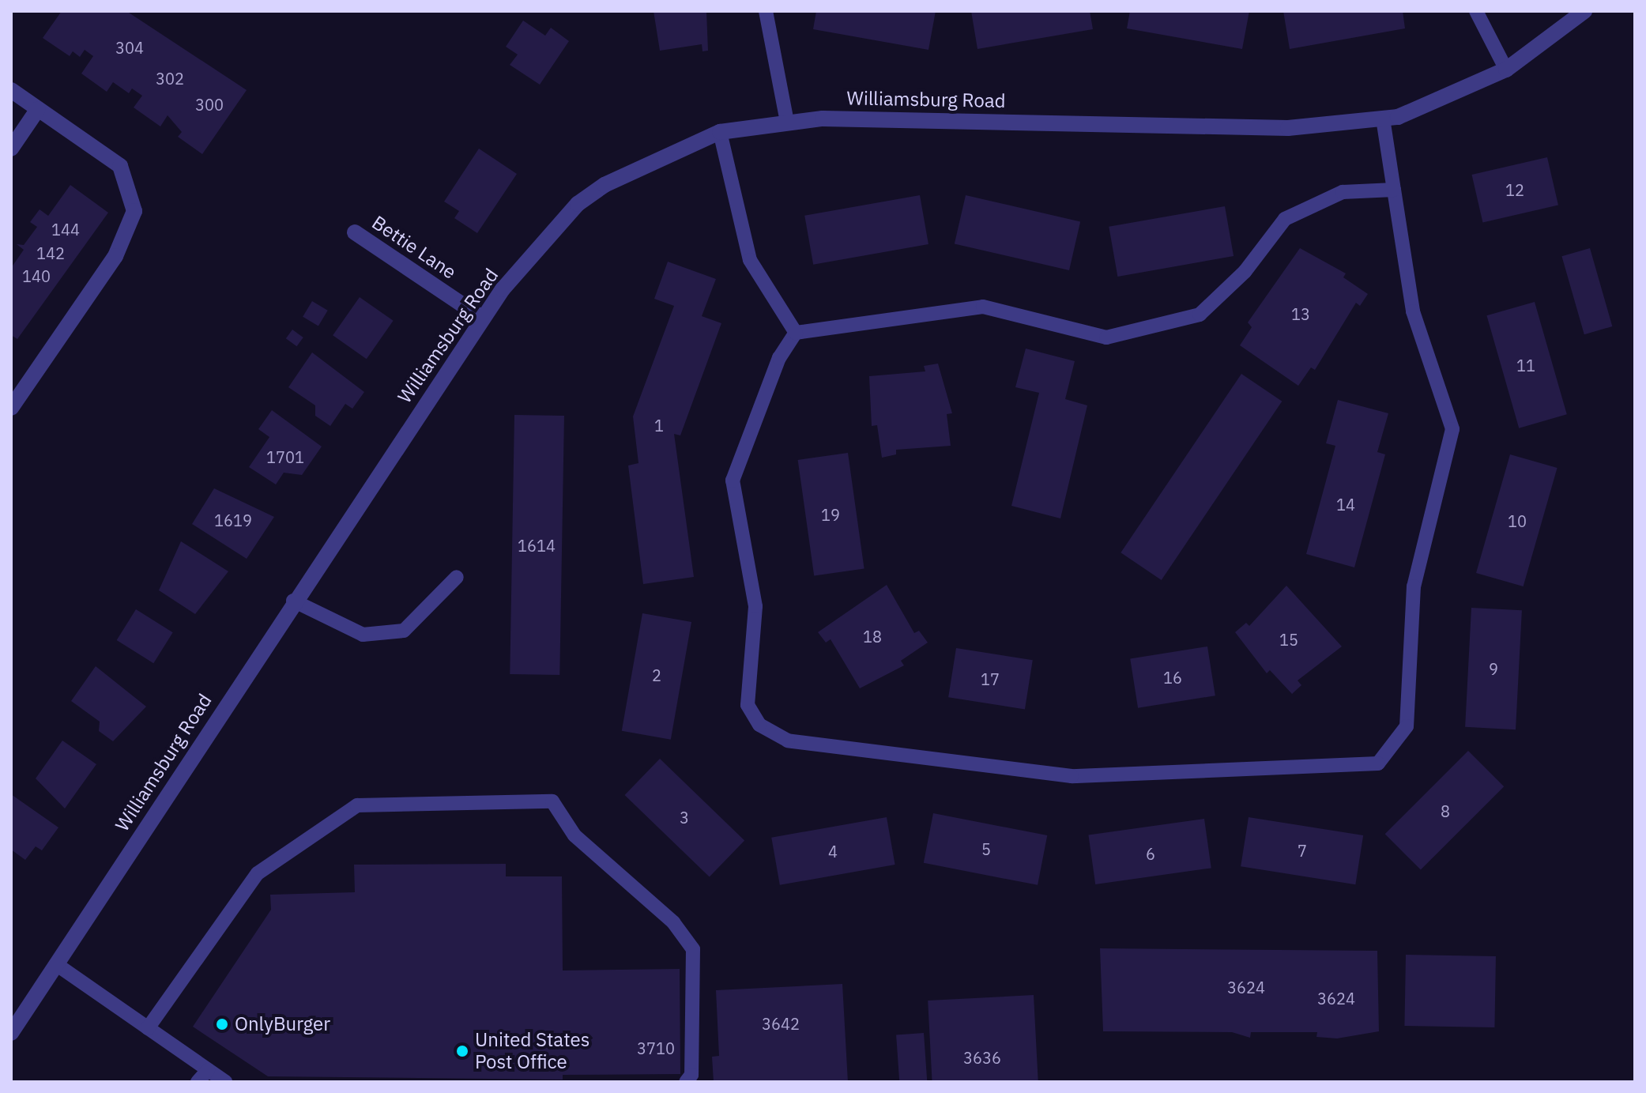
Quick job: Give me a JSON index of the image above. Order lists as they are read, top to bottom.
{
  "streets": {
    "street": ["Williamsburg Road", "Bettie Lane"]
  },
  "crossings": [
    ["Williamsburg Road", "Bettie Lane"]
  ],
  "places": ["OnlyBurger", "United States Post Office"],
  "house_numbers": [
    "304",
    "302",
    "300",
    "12",
    "144",
    "142",
    "140",
    "13",
    "11",
    "1",
    "1701",
    "14",
    "19",
    "1619",
    "10",
    "1614",
    "18",
    "15",
    "9",
    "2",
    "16",
    "17",
    "8",
    "3",
    "5",
    "7",
    "4",
    "6",
    "3624",
    "3624",
    "3642",
    "3710",
    "3636"
  ]
}
